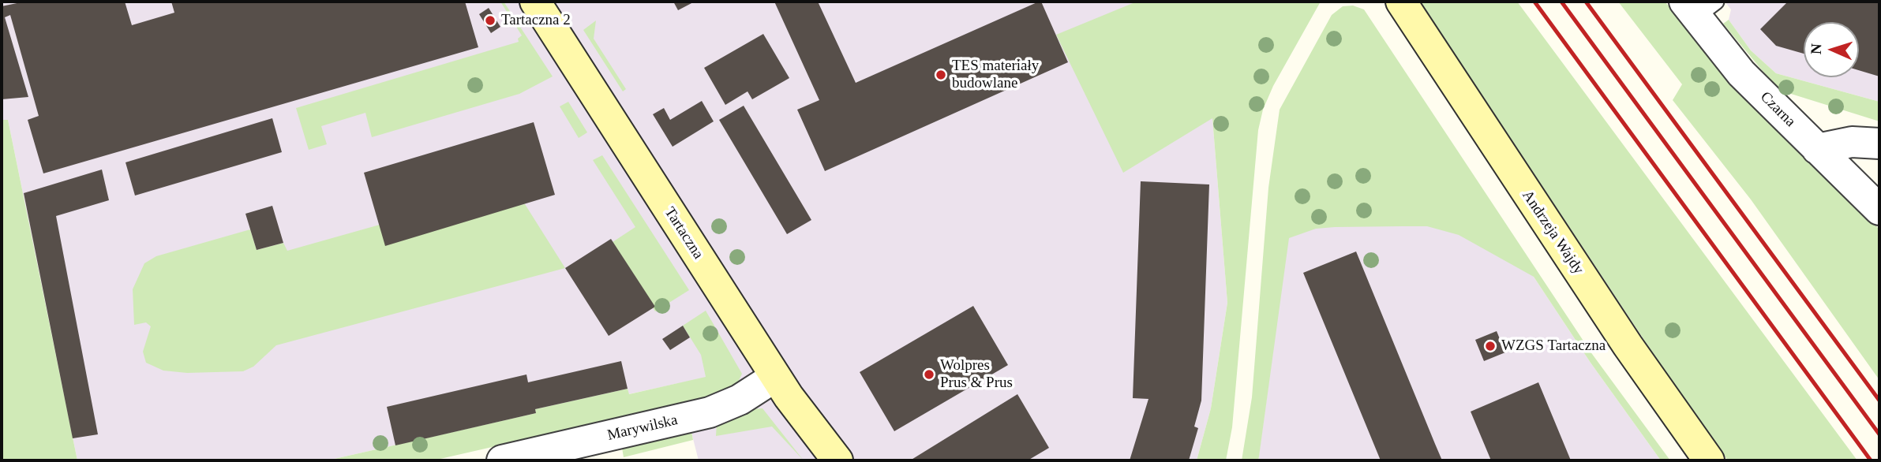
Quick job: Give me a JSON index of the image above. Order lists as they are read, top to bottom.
{
  "streets": {
    "street": [
      "Czarna",
      "Andrzeja Wajdy",
      "Tartaczna",
      "Marywilska"
    ]
  },
  "crossings": [
    ["Tartaczna", "Marywilska"]
  ],
  "places": [
    "Tartaczna 2",
    "TES materiały budowlane",
    "WZGS Tartaczna",
    "Wolpres Prus & Prus"
  ],
  "north": "left"
}
